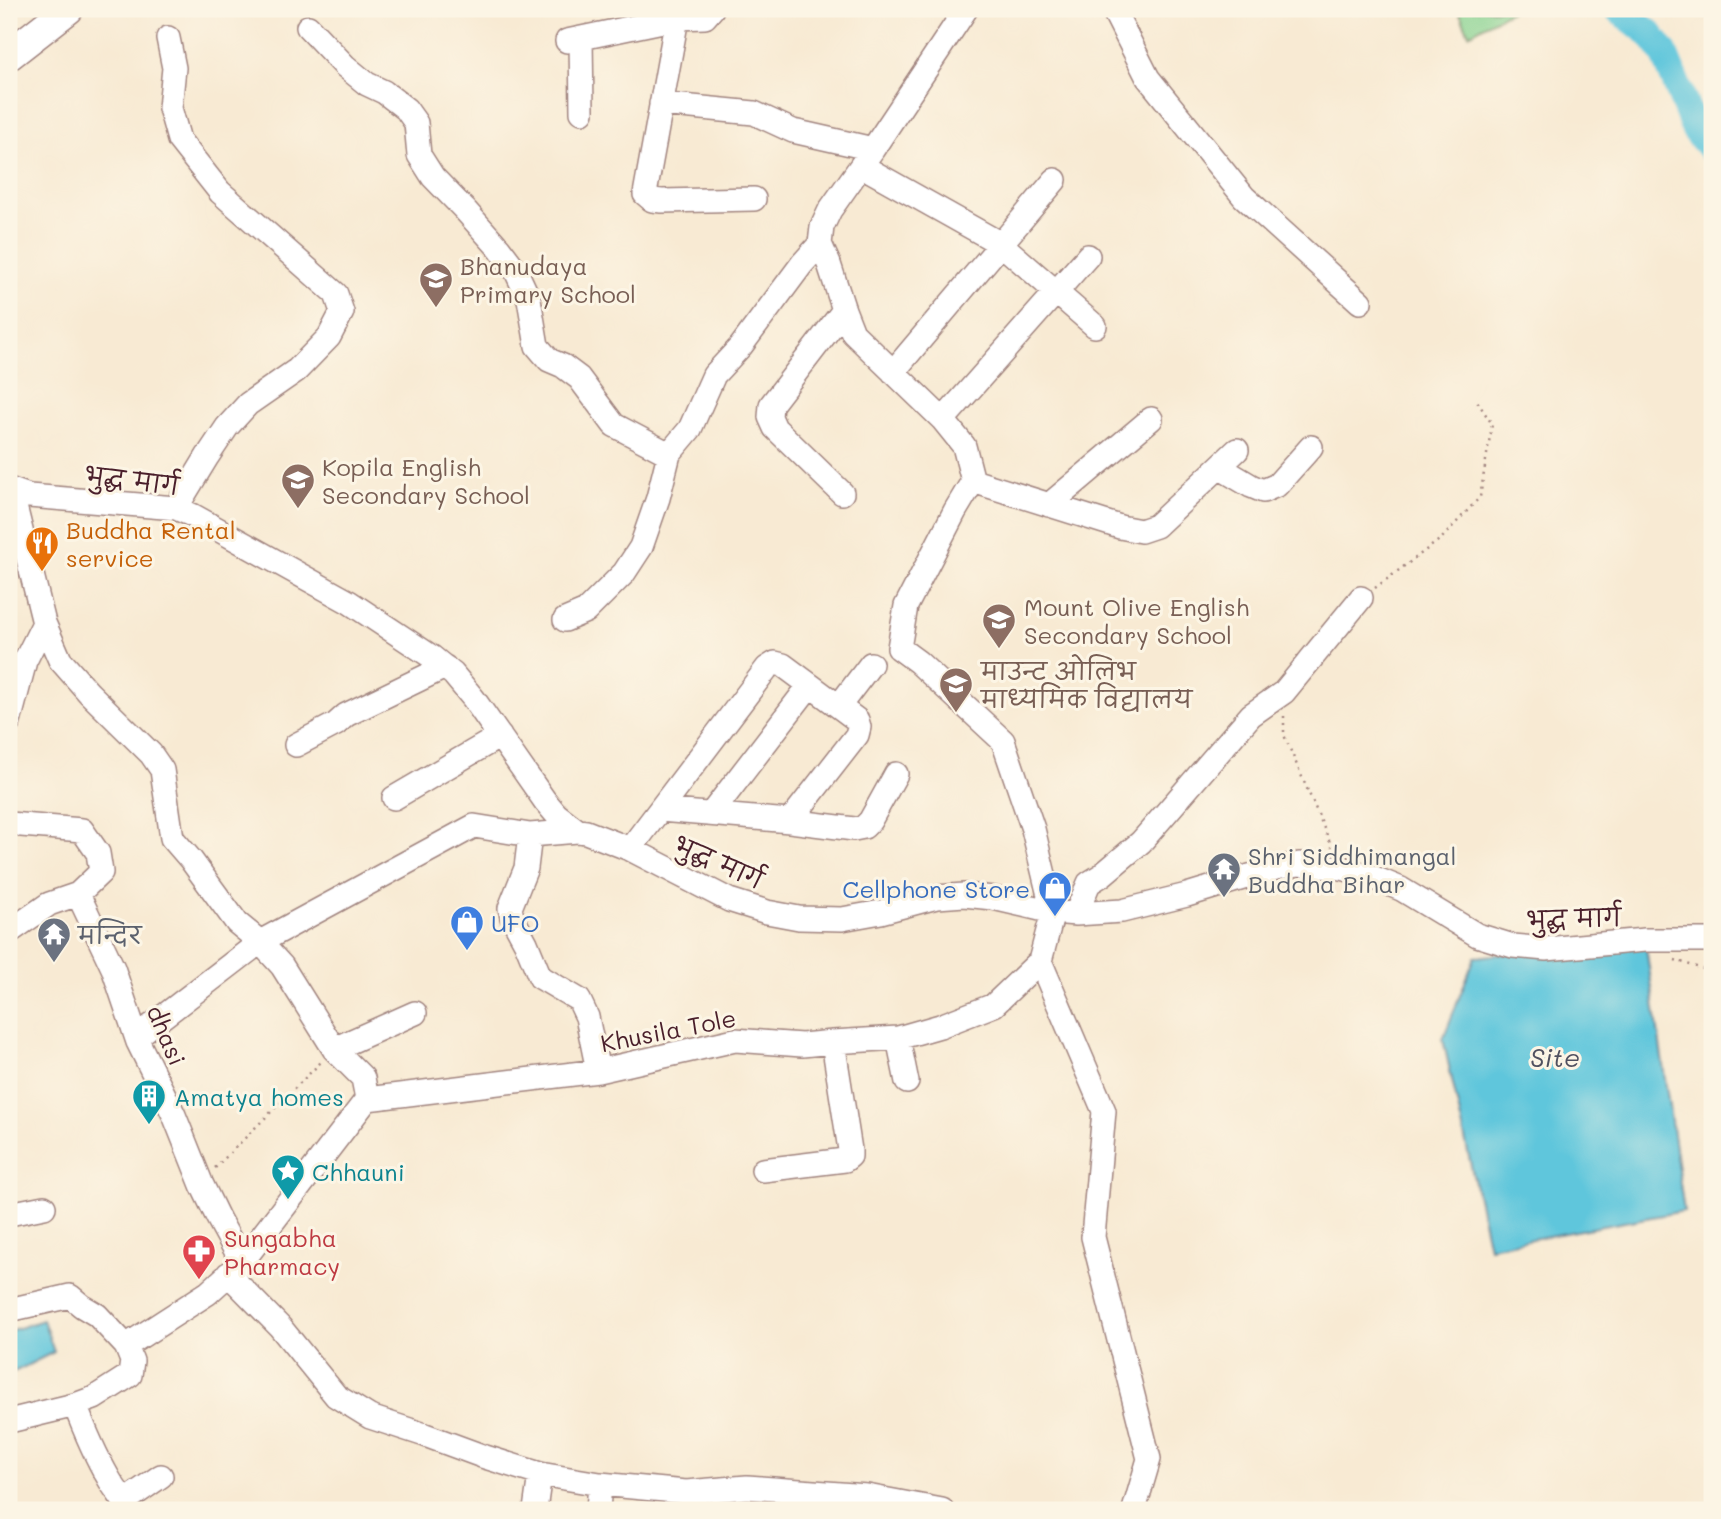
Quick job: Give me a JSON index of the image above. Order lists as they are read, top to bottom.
{
  "streets": {
    "street": ["भुद्ध मार्ग", "Khusila Tole", "dhasi"]
  },
  "water": ["Site"],
  "places": {
    "school or university": [
      "Bhanudaya Primary School",
      "Kopila English Secondary School",
      "Mount Olive English Secondary School",
      "माउन्ट ओलिभ माध्यमिक विद्यालय"
    ],
    "restaurant": ["Buddha Rental service"],
    "temple": ["Shri Siddhimangal Buddha Bihar", "मन्दिर"],
    "shop": ["Cellphone Store", "UFO"],
    "building": ["Amatya homes"],
    "place": ["Chhauni"],
    "pharmacy": ["Sungabha Pharmacy"]
  }
}
